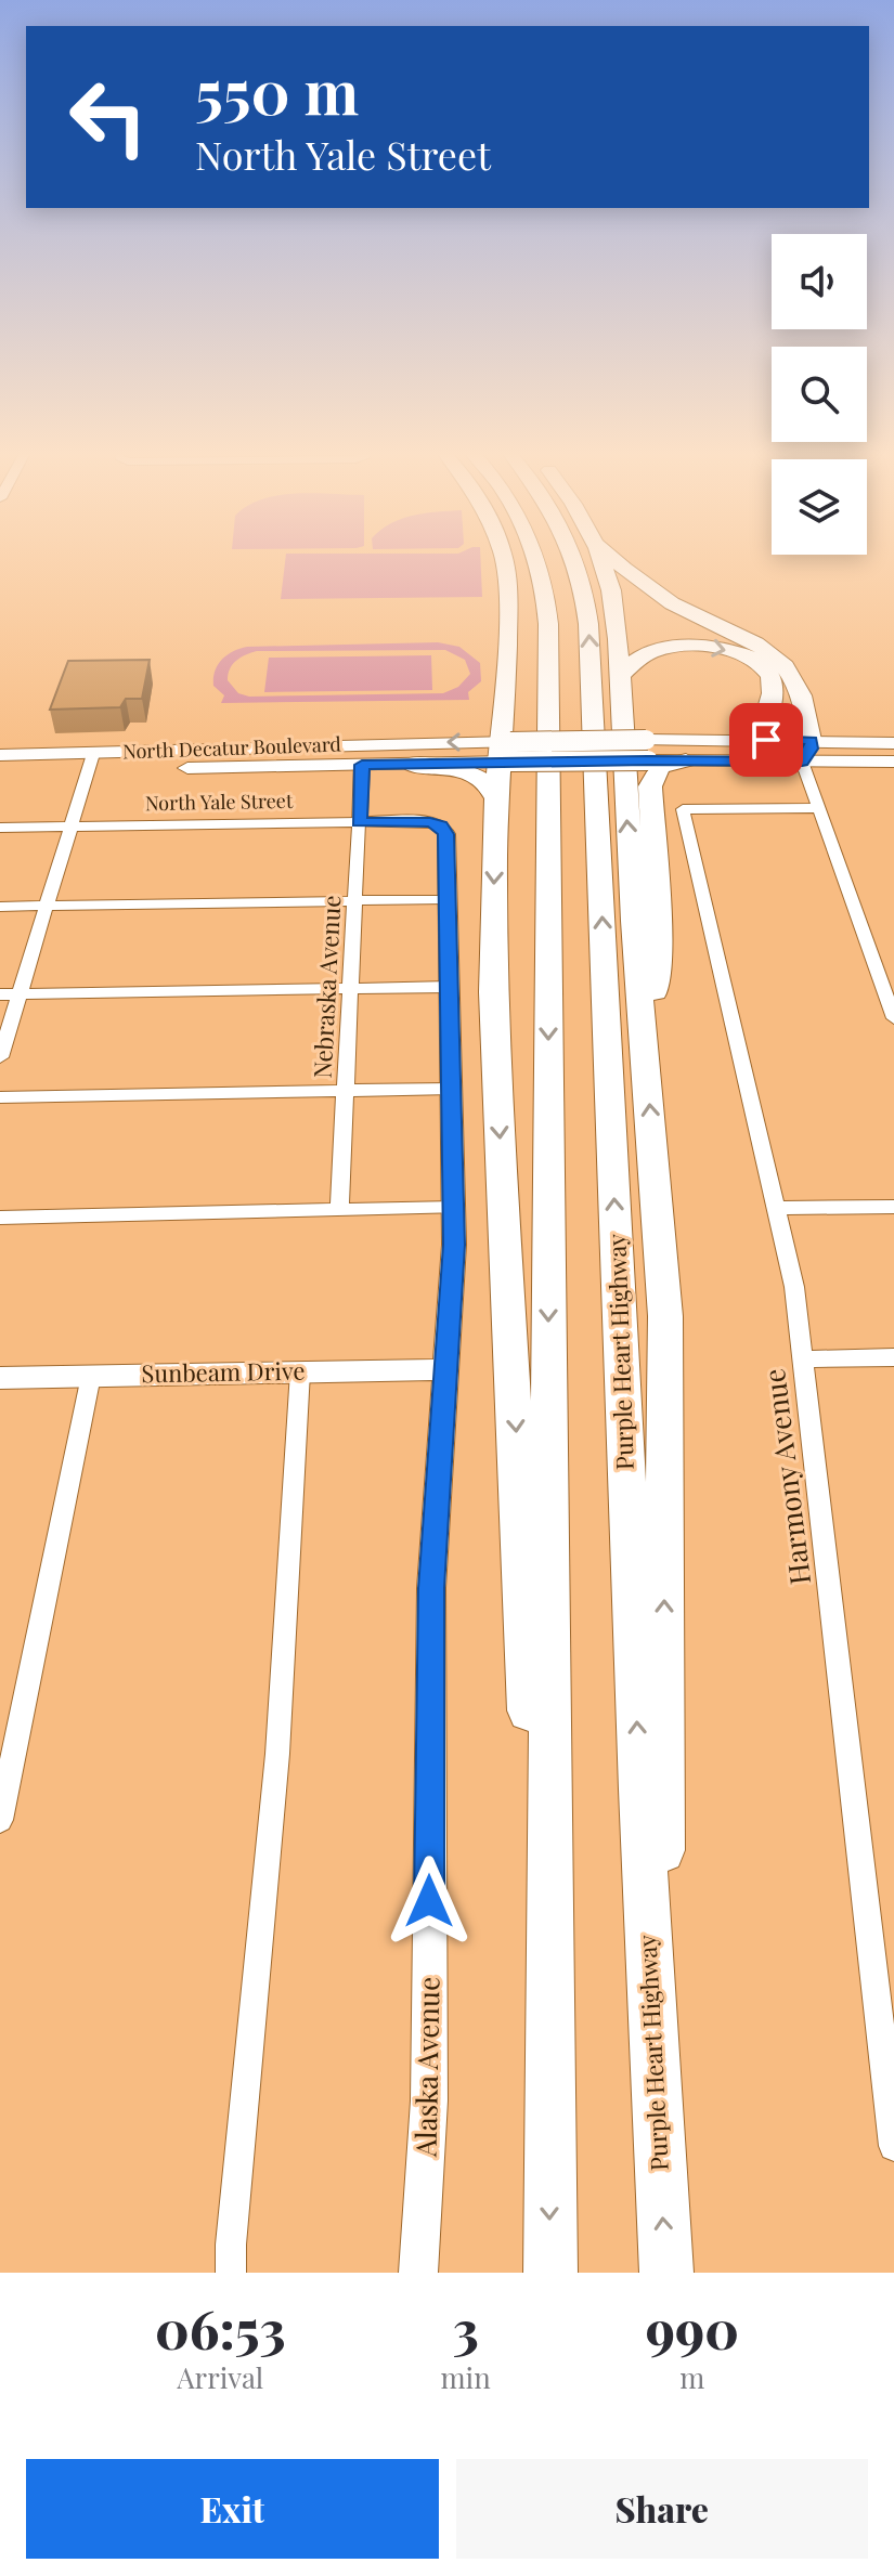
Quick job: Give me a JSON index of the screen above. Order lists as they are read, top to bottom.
{
  "streets": {
    "highway": ["Purple Heart Highway"],
    "main road": ["North Decatur Boulevard"],
    "street": [
      "North Yale Street",
      "Nebraska Avenue",
      "Sunbeam Drive",
      "Harmony Avenue",
      "Alaska Avenue"
    ]
  },
  "crossings": [
    ["North Decatur Boulevard", "Nebraska Avenue"],
    ["North Yale Street", "Nebraska Avenue"],
    ["North Yale Street", "Alaska Avenue"],
    ["Sunbeam Drive", "Alaska Avenue"]
  ],
  "page": {
    "turn": ["550 m", "North Yale Street"],
    "eta": [
      "06:53",
      "Arrival",
      "3",
      "min",
      "990",
      "m"
    ],
    "buttons": ["Exit", "Share"]
  }
}
